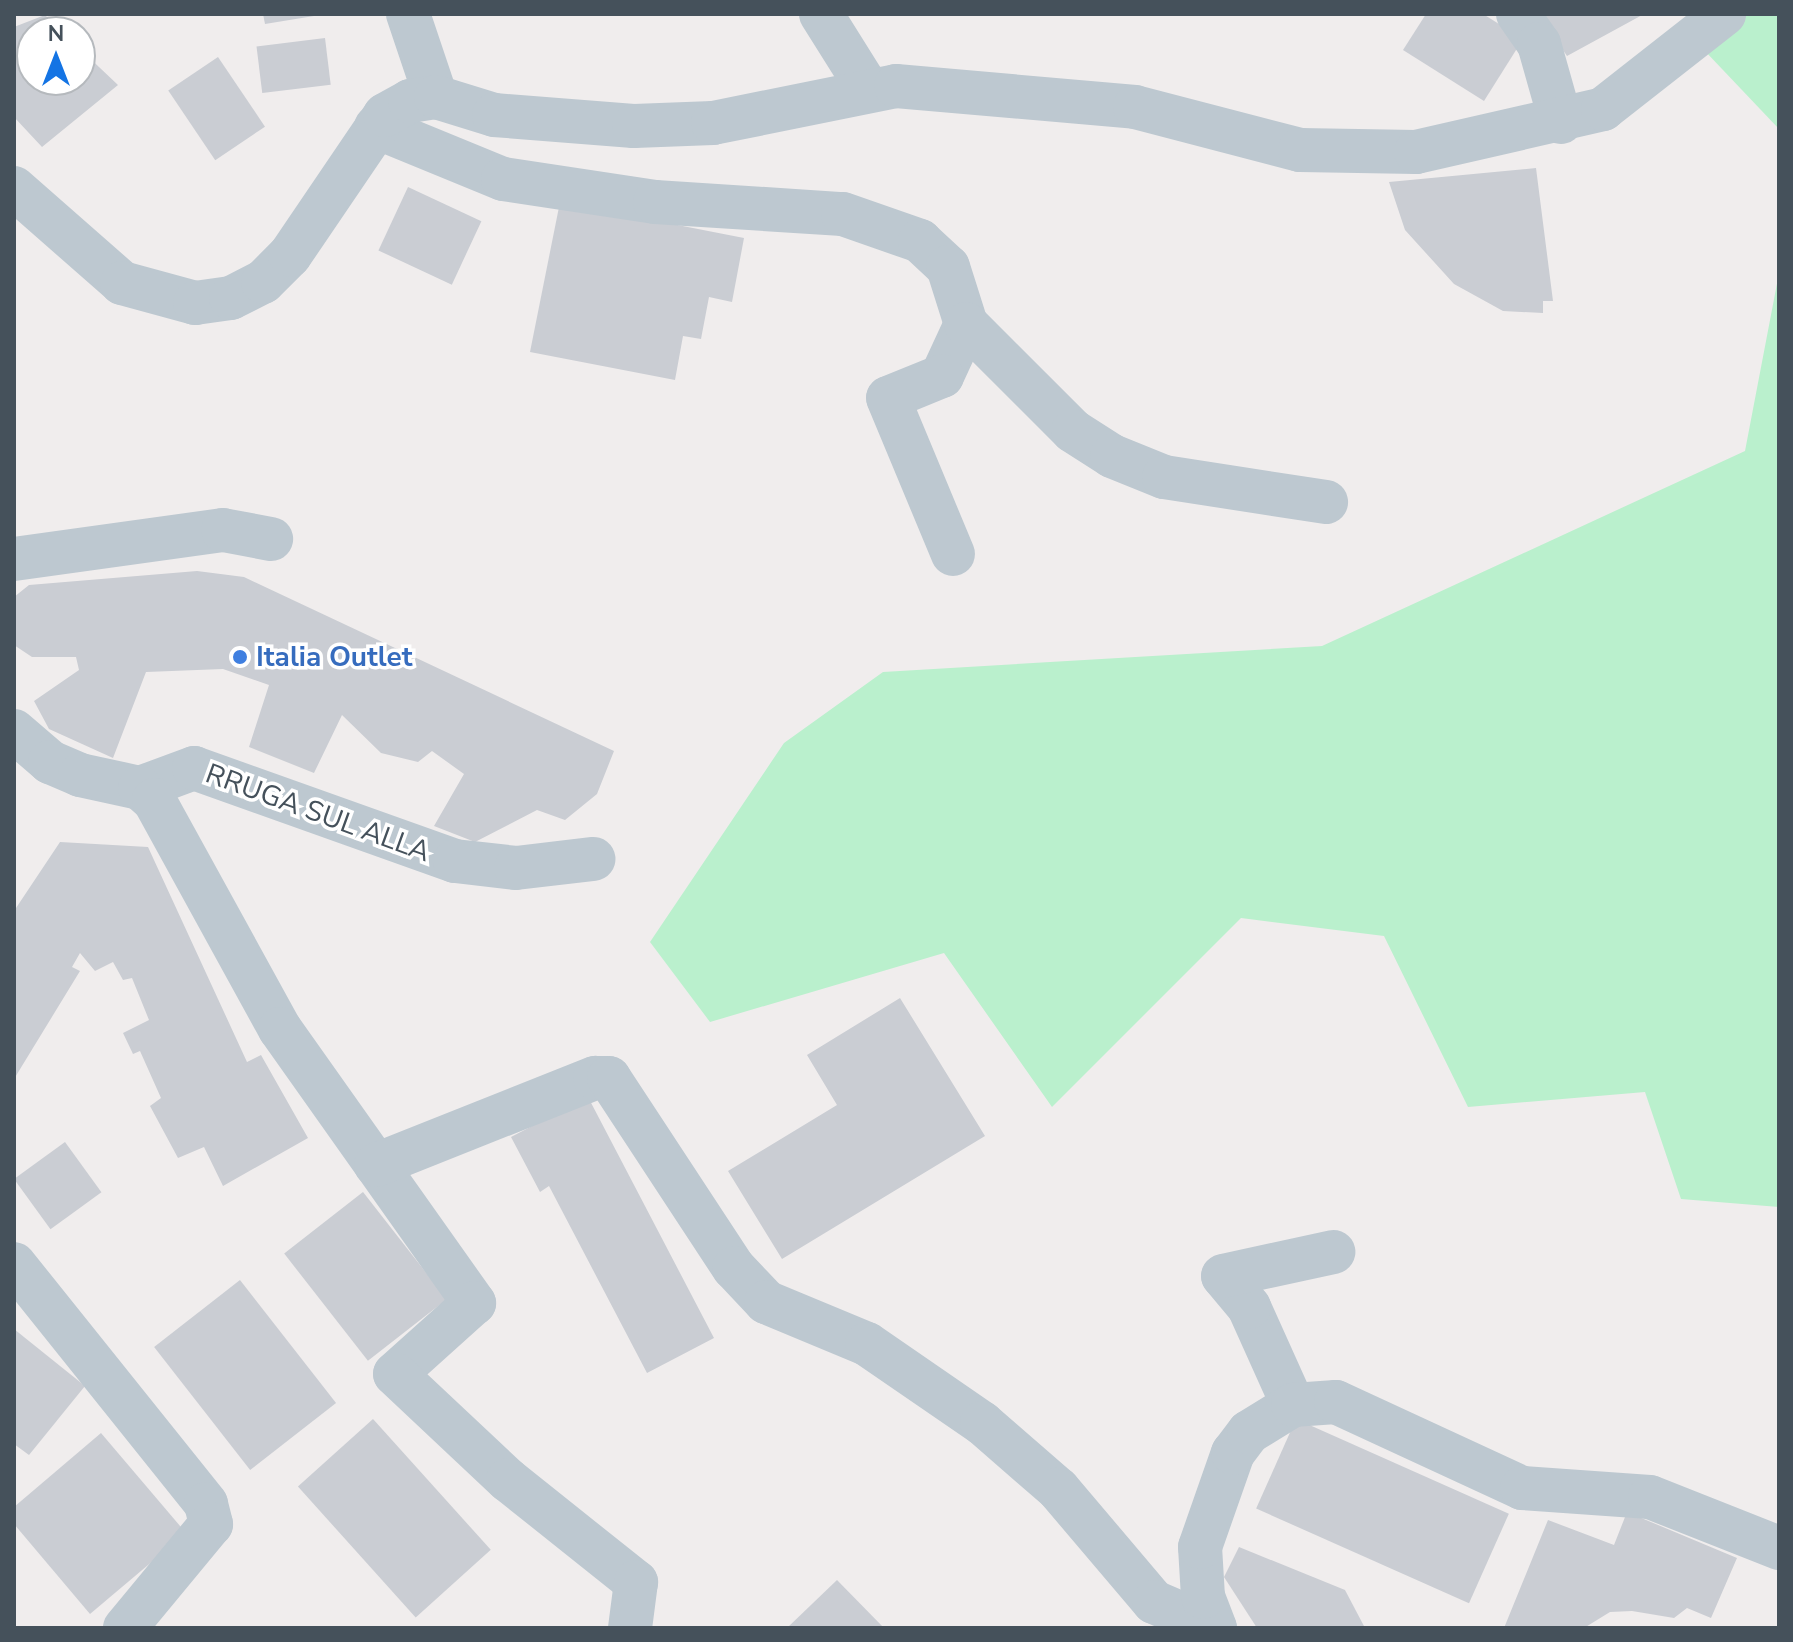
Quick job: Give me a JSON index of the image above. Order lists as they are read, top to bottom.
{
  "streets": {
    "street": ["RRUGA SUL ALLA"]
  },
  "places": ["Italia Outlet"],
  "north": "top"
}
